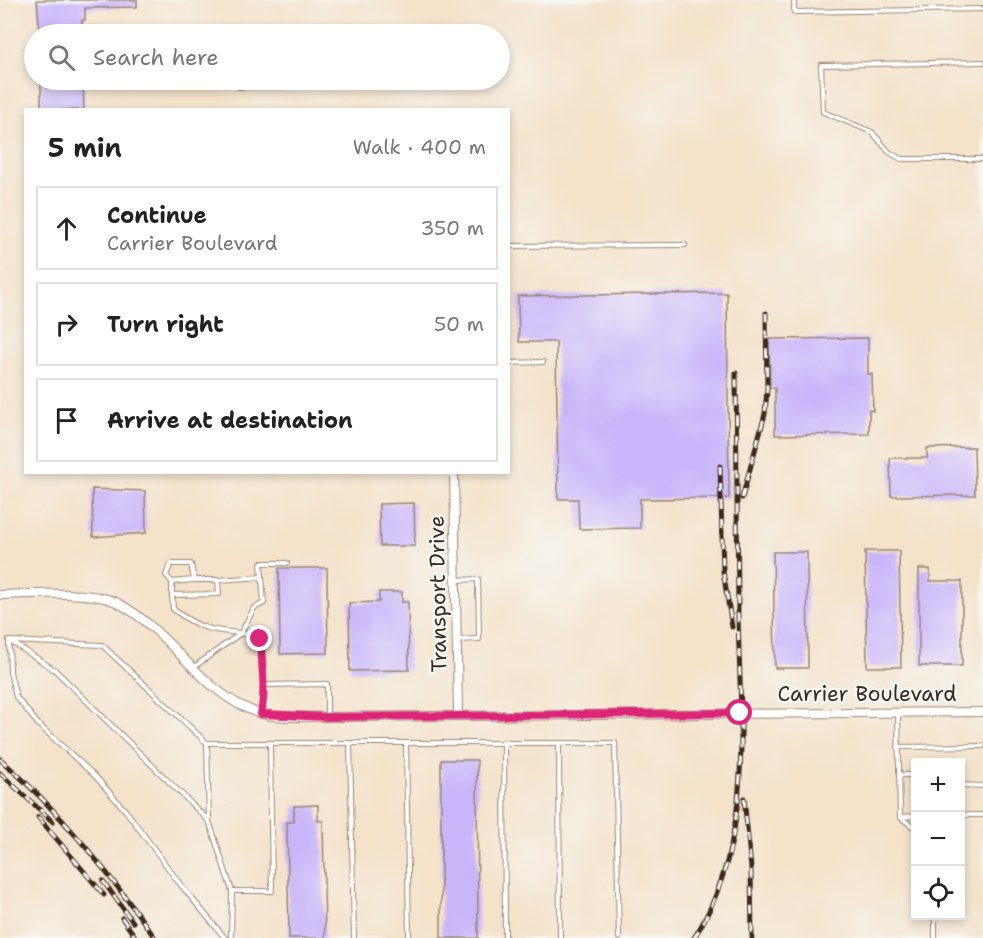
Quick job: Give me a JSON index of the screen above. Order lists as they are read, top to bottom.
{
  "streets": {
    "street": ["Transport Drive", "Carrier Boulevard"]
  },
  "crossings": [
    ["Transport Drive", "Carrier Boulevard"]
  ],
  "page": {
    "search": "Search here",
    "heading": ["5 min", "Walk · 400 m"],
    "list": [
      ["Continue", "Carrier Boulevard", "350 m"],
      ["Turn right", "50 m"],
      "Arrive at destination"
    ],
    "map_buttons": ["+", "−"]
  }
}
